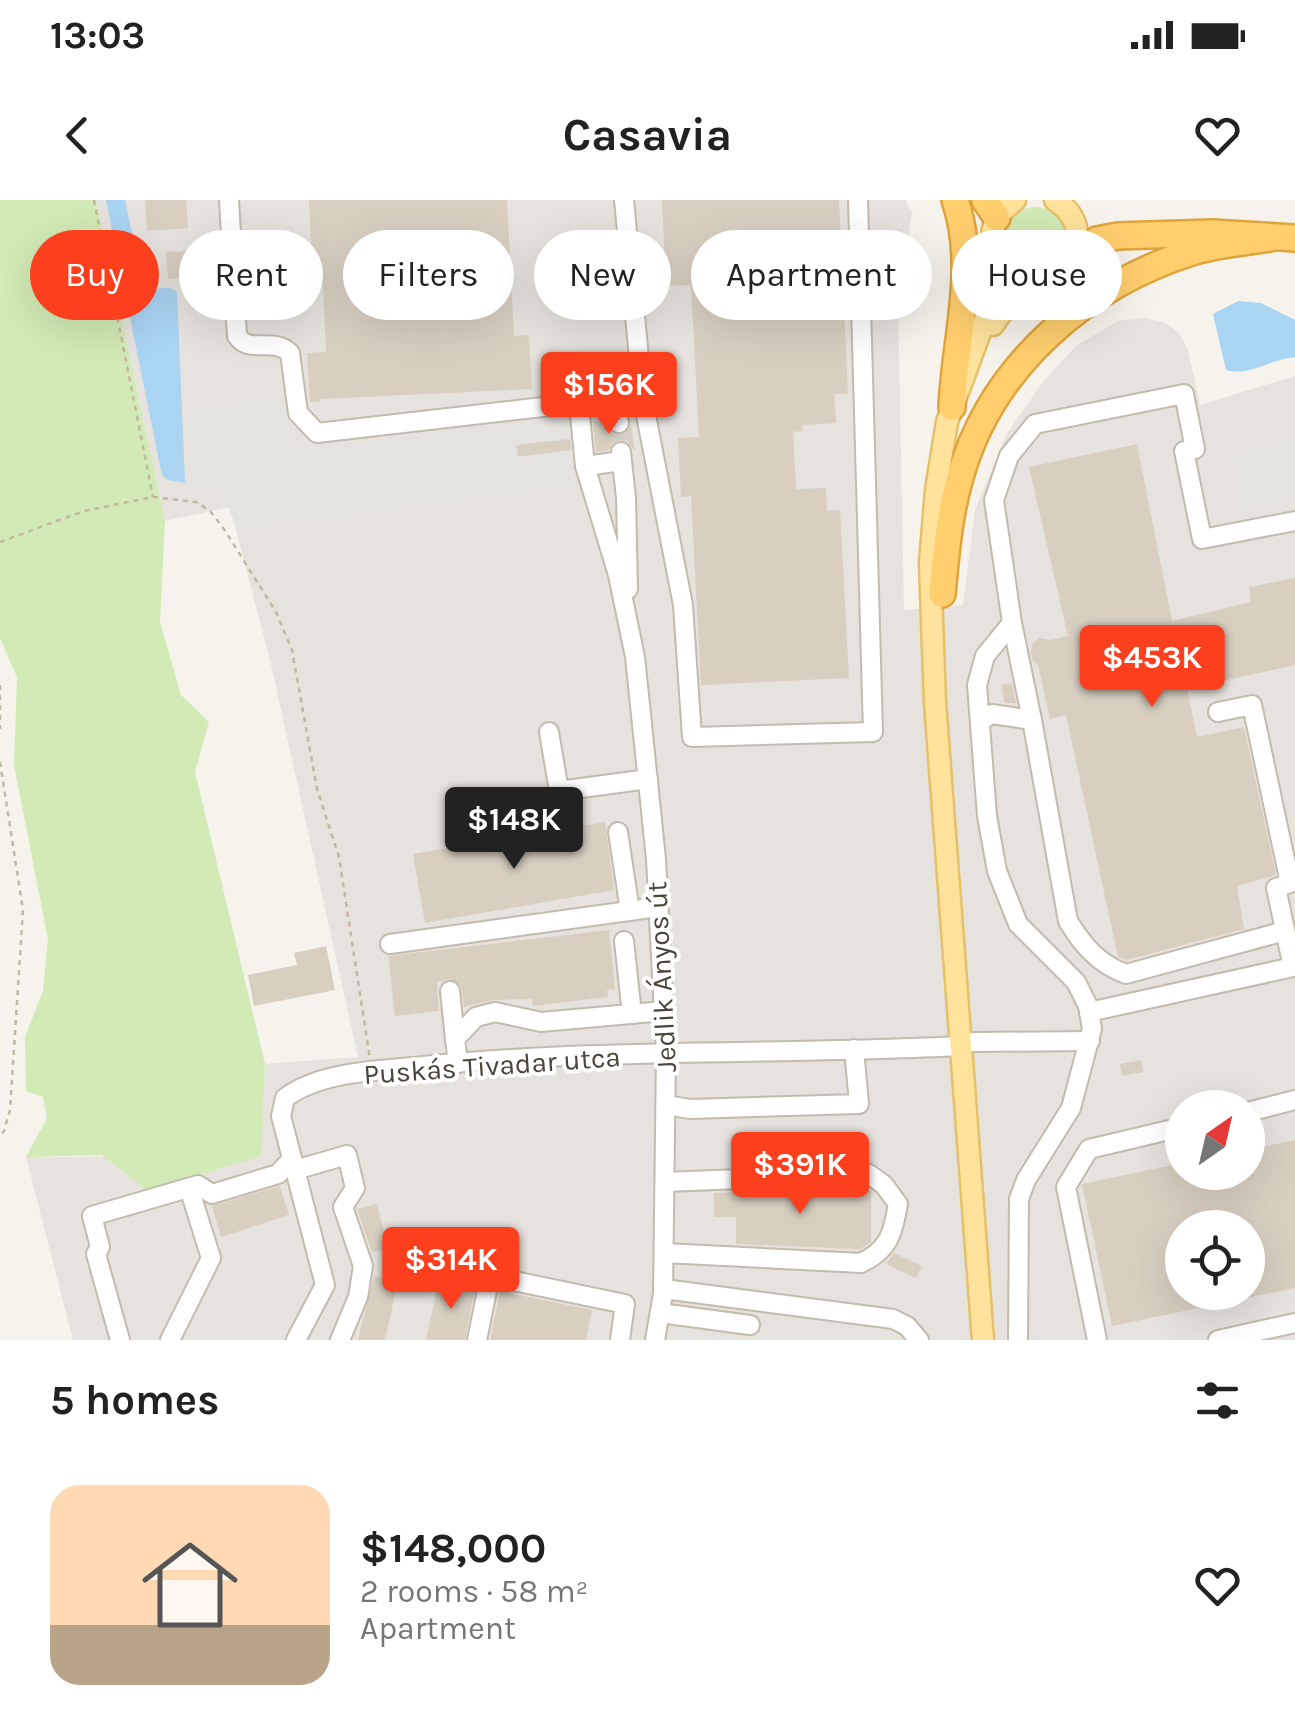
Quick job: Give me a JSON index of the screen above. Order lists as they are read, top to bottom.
{
  "streets": {
    "street": ["Jedlik Ányos út", "Puskás Tivadar utca"]
  },
  "crossings": [
    ["Jedlik Ányos út", "Puskás Tivadar utca"]
  ],
  "north": "top right",
  "page": {
    "status": "13:03",
    "header": "Casavia",
    "chip": [
      "Buy",
      "Rent",
      "Filters",
      "New",
      "Apartment",
      "House"
    ],
    "price": [
      "$156K",
      "$453K",
      "$148K",
      "$391K",
      "$314K"
    ],
    "heading": "5 homes",
    "list": [
      {
        "name": "$148,000",
        "note": "2 rooms · 58 m² · Apartment"
      }
    ]
  }
}
